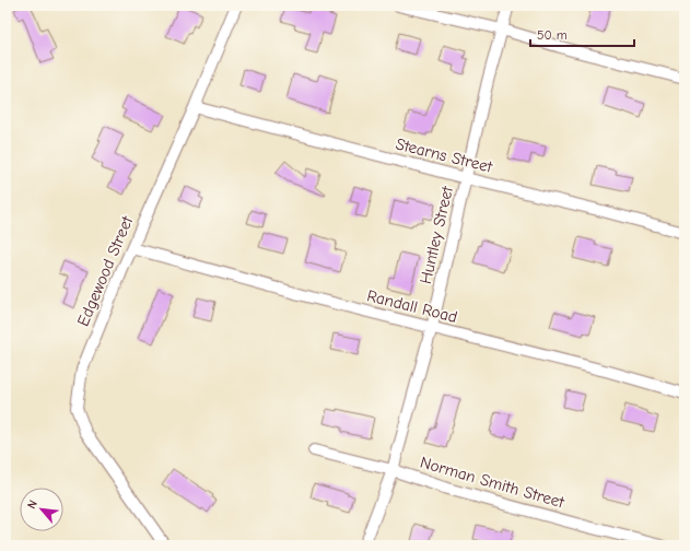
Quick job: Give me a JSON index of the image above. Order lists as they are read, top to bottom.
{
  "streets": {
    "street": [
      "Stearns Street",
      "Huntley Street",
      "Edgewood Street",
      "Randall Road",
      "Norman Smith Street"
    ]
  },
  "crossings": [
    ["Stearns Street", "Huntley Street"],
    ["Stearns Street", "Edgewood Street"],
    ["Huntley Street", "Randall Road"],
    ["Huntley Street", "Norman Smith Street"],
    ["Edgewood Street", "Randall Road"]
  ],
  "scale_bar": "50 m",
  "north": "top left"
}
